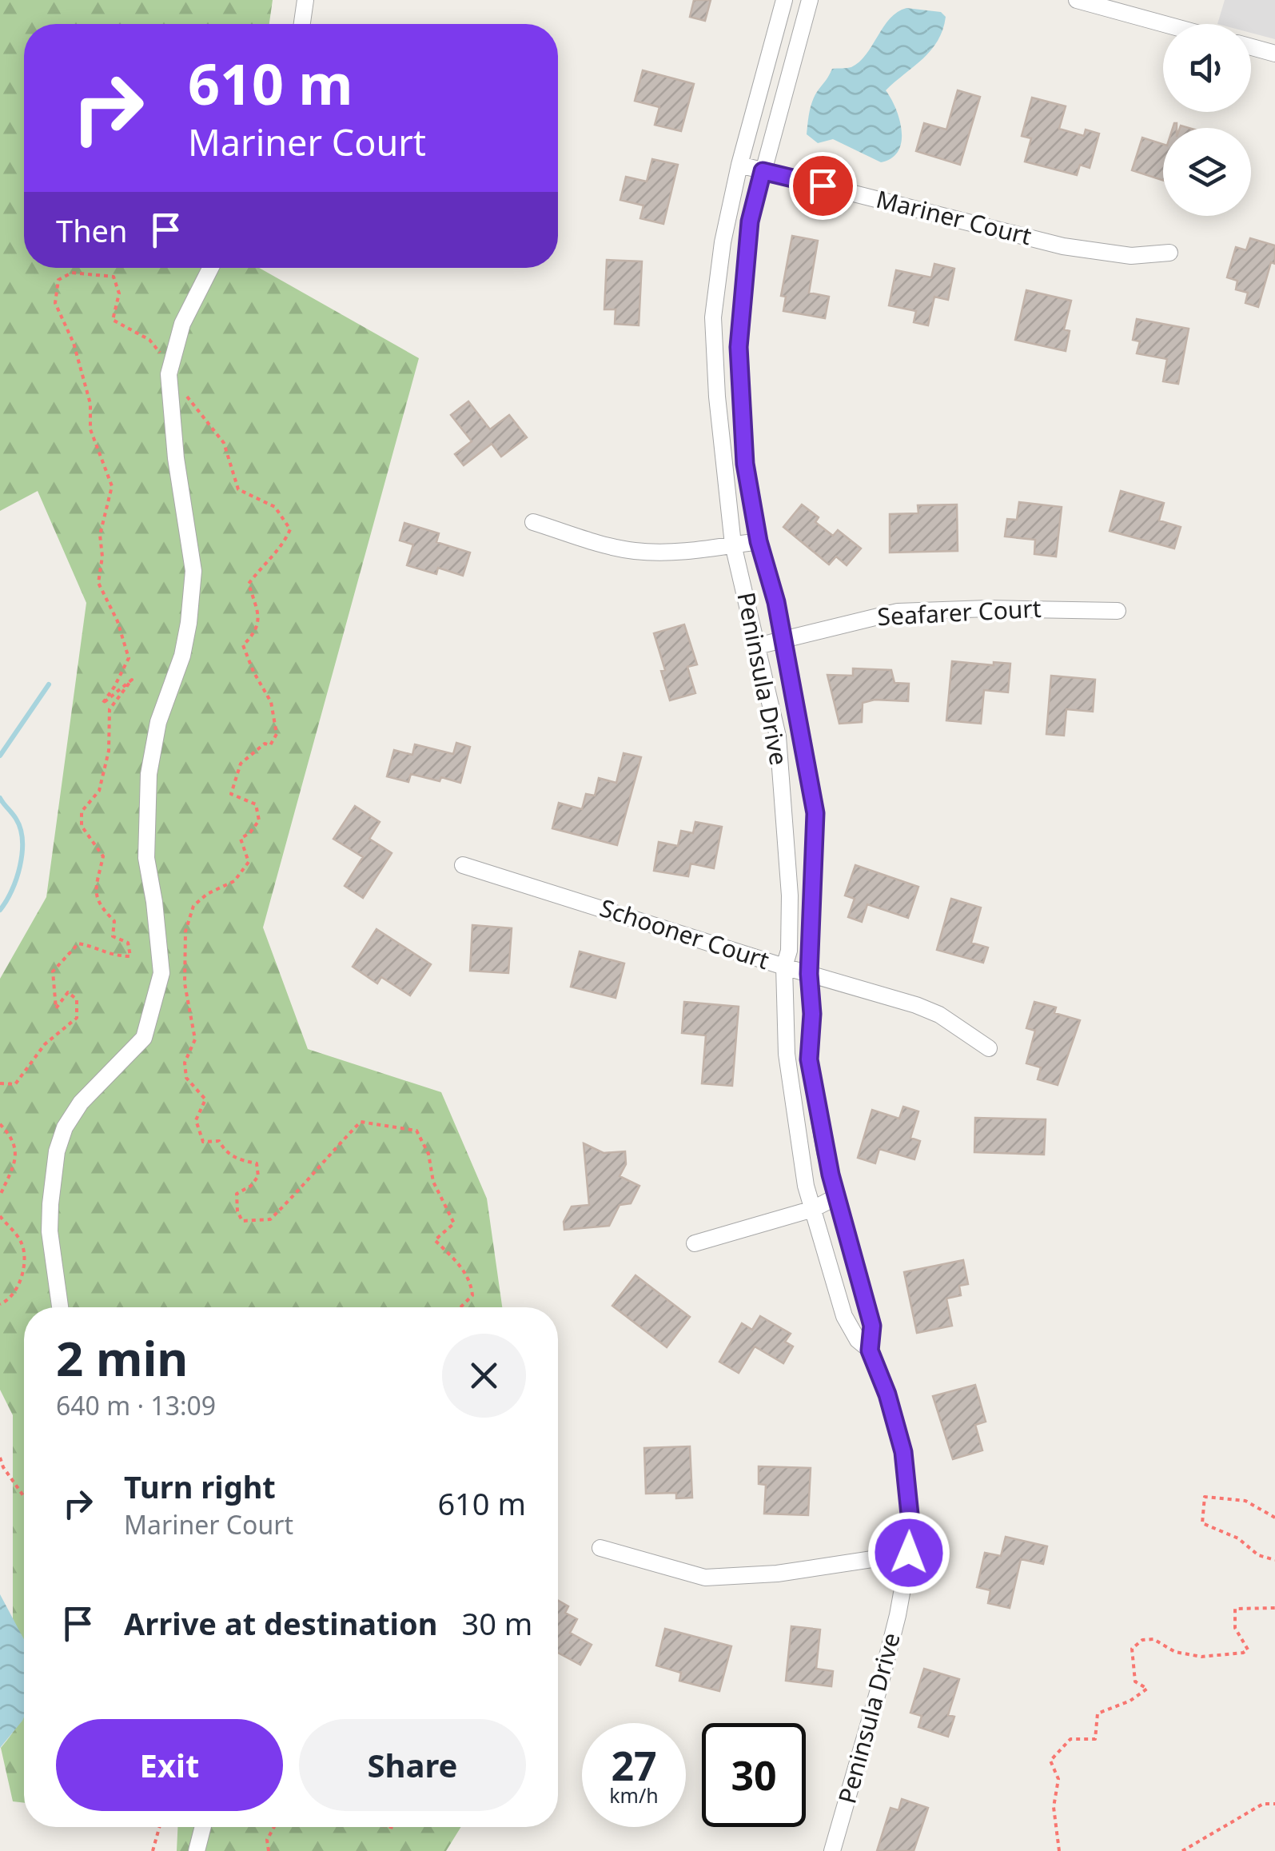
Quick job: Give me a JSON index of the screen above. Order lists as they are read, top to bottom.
{
  "streets": {
    "street": [
      "Mariner Court",
      "Seafarer Court",
      "Peninsula Drive",
      "Schooner Court"
    ]
  },
  "crossings": [
    ["Mariner Court", "Peninsula Drive"],
    ["Seafarer Court", "Peninsula Drive"],
    ["Peninsula Drive", "Schooner Court"]
  ],
  "page": {
    "turn": ["610 m", "Mariner Court"],
    "then": "Then",
    "heading": ["2 min", "640 m · 13:09"],
    "list": [
      {
        "name": "Turn right",
        "note": "Mariner Court",
        "value": "610 m"
      },
      {
        "name": "Arrive at destination",
        "value": "30 m"
      }
    ],
    "buttons": ["Exit", "Share"],
    "speed": "27 km/h",
    "limit": "30"
  }
}
